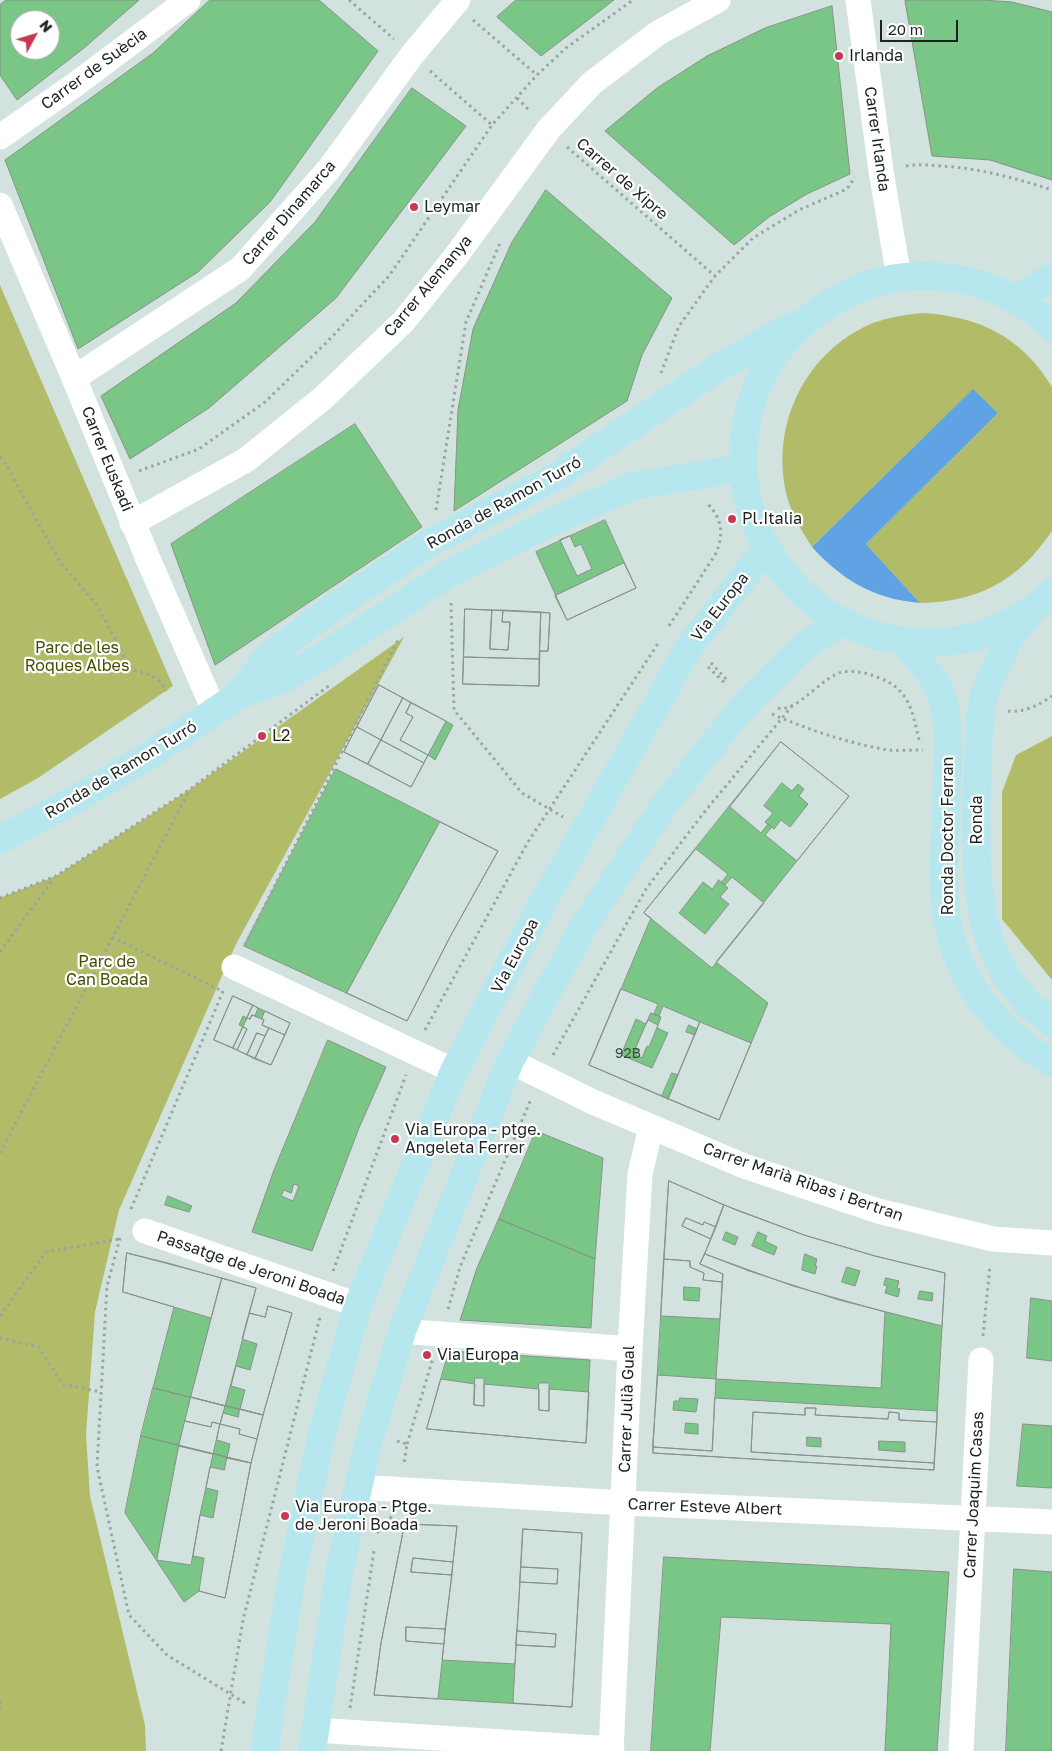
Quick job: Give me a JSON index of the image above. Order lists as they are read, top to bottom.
{
  "streets": {
    "street": [
      "Carrer de Suècia",
      "Carrer Irlanda",
      "Carrer Dinamarca",
      "Carrer Alemanya",
      "Carrer Euskadi",
      "Ronda de Ramon Turró",
      "Via Europa",
      "Ronda",
      "Ronda Doctor Ferran",
      "Carrer Marià Ribas i Bertran",
      "Passatge de Jeroni Boada",
      "Carrer Julià Gual",
      "Carrer Joaquim Casas",
      "Carrer Esteve Albert"
    ],
    "path": ["Carrer de Xipre"]
  },
  "crossings": [
    ["Carrer de Xipre", "Carrer Alemanya"],
    ["Carrer Dinamarca", "Carrer Euskadi"],
    ["Carrer Alemanya", "Carrer Euskadi"],
    ["Carrer Euskadi", "Ronda de Ramon Turró"],
    ["Via Europa", "Passatge de Jeroni Boada"],
    ["Carrer Marià Ribas i Bertran", "Carrer Julià Gual"],
    ["Carrer Julià Gual", "Carrer Esteve Albert"],
    ["Carrer Joaquim Casas", "Carrer Esteve Albert"]
  ],
  "parks": ["Parc de les Roques Albes", "Parc de Can Boada"],
  "places": [
    "Irlanda",
    "Leymar",
    "Pl.Italia",
    "L2",
    "Via Europa - ptge. Angeleta Ferrer",
    "Via Europa",
    "Via Europa - Ptge. de Jeroni Boada"
  ],
  "house_numbers": ["92B"],
  "scale_bar": "20 m",
  "north": "top right"
}
